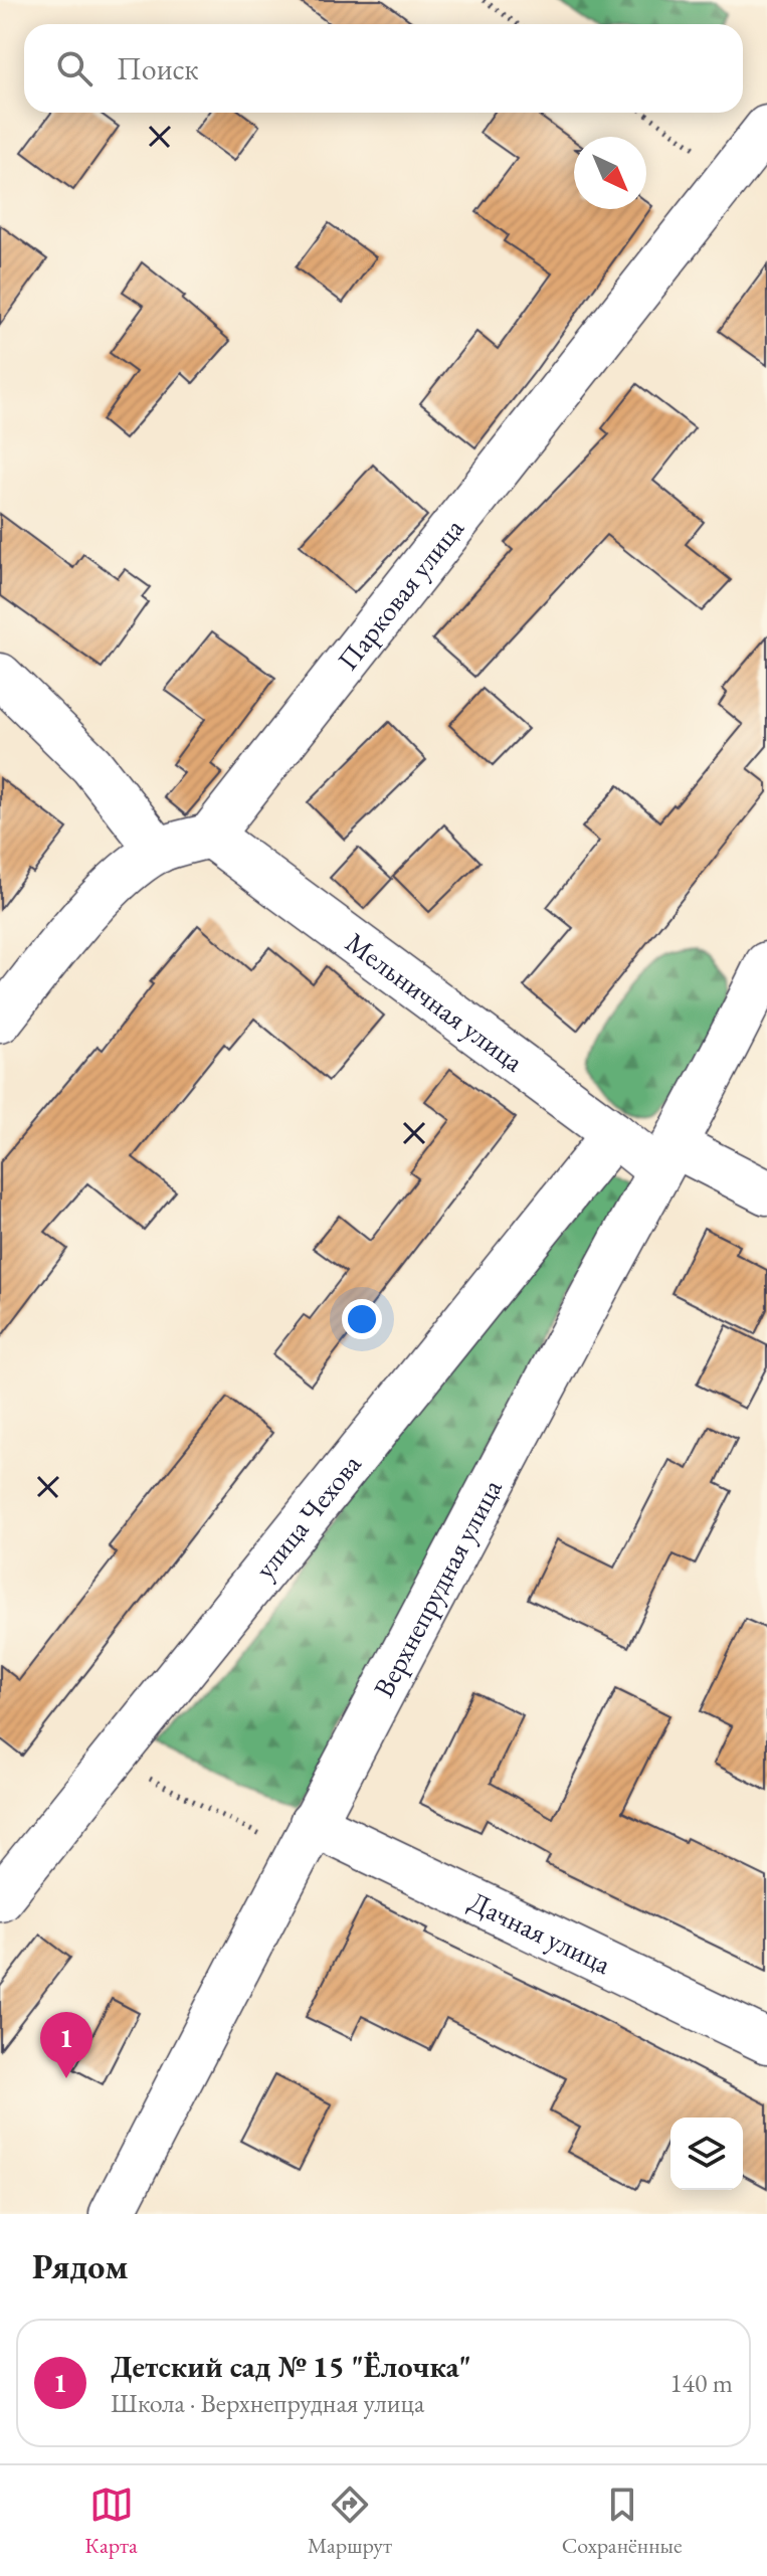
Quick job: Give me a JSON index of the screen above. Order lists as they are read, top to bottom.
{
  "streets": {
    "street": [
      "Парковая улица",
      "Мельничная улица",
      "улица Чехова",
      "Верхнепрудная улица",
      "Дачная улица"
    ]
  },
  "crossings": [
    ["Парковая улица", "Мельничная улица"],
    ["Мельничная улица", "улица Чехова"],
    ["Мельничная улица", "Верхнепрудная улица"],
    ["Верхнепрудная улица", "Дачная улица"]
  ],
  "north": "bottom right",
  "page": {
    "search": "Поиск",
    "pins": "1",
    "heading": "Рядом",
    "list": [
      {
        "mark": "1",
        "name": "Детский сад № 15 \"Ёлочка\"",
        "note": "Школа · Верхнепрудная улица",
        "value": "140 m"
      }
    ],
    "nav": ["Карта", "Маршрут", "Сохранённые"]
  }
}
